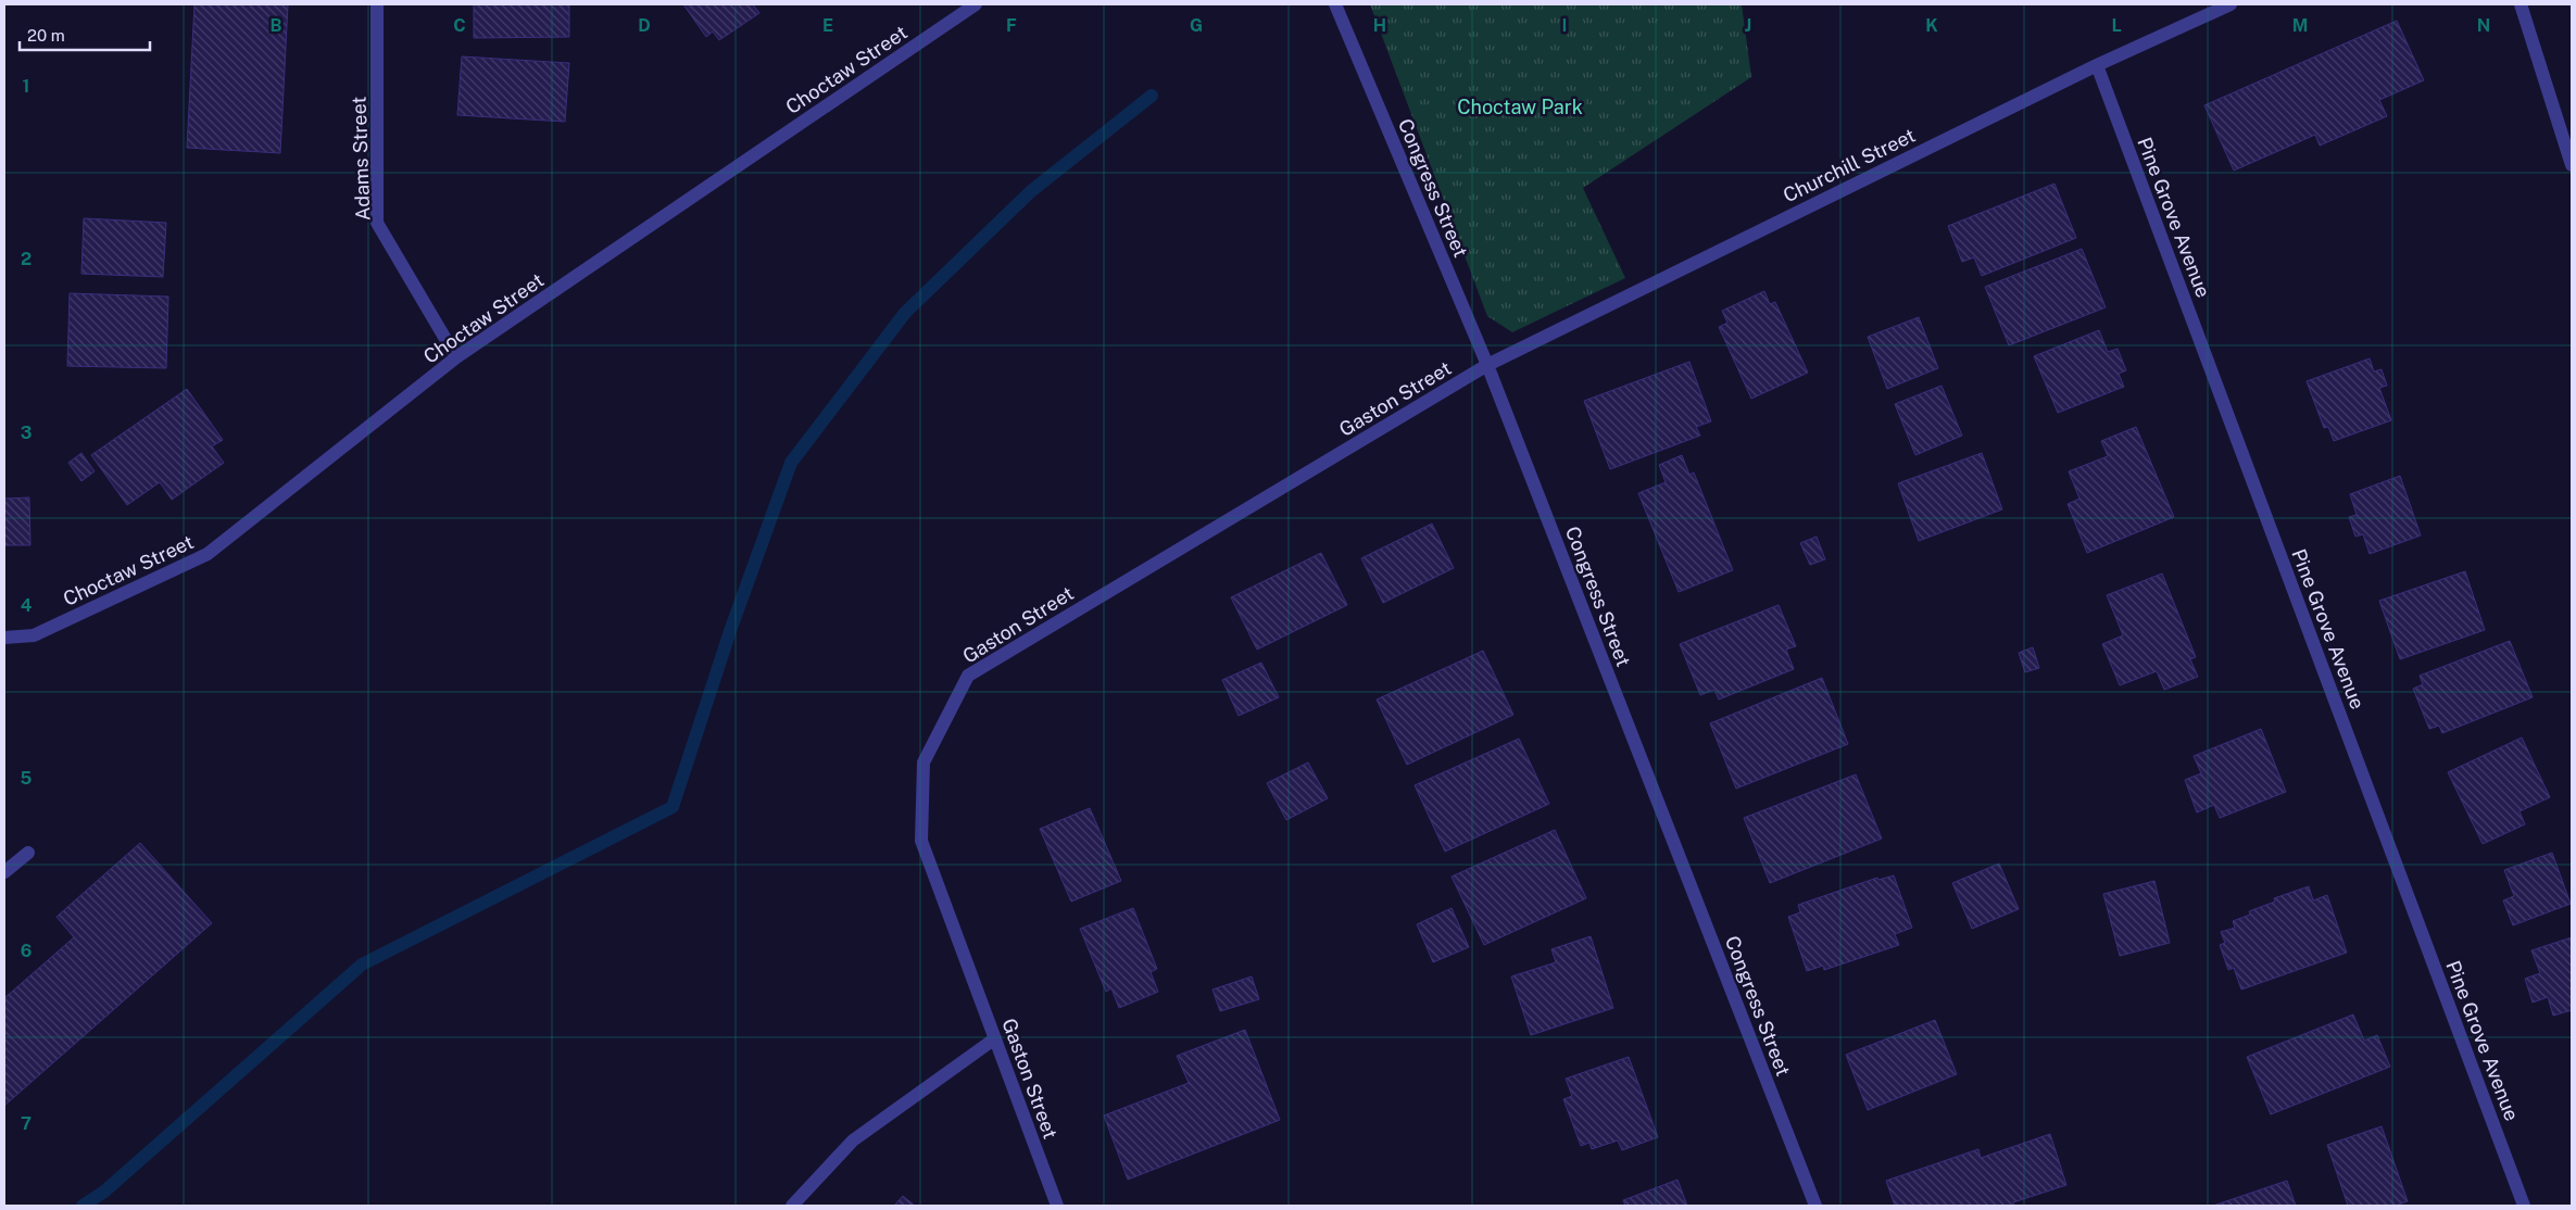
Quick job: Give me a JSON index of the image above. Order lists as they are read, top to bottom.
{
  "streets": {
    "street": [
      "Choctaw Street",
      "Adams Street",
      "Churchill Street",
      "Congress Street",
      "Pine Grove Avenue",
      "Gaston Street"
    ]
  },
  "crossings": [
    ["Choctaw Street", "Adams Street"],
    ["Churchill Street", "Congress Street"],
    ["Churchill Street", "Pine Grove Avenue"],
    ["Churchill Street", "Gaston Street"],
    ["Congress Street", "Gaston Street"]
  ],
  "parks": ["Choctaw Park"],
  "scale_bar": "20 m",
  "grid": {
    "columns": [
      "B",
      "C",
      "D",
      "E",
      "F",
      "G",
      "H",
      "I",
      "J",
      "K",
      "L",
      "M",
      "N"
    ],
    "rows": [
      "1",
      "2",
      "3",
      "4",
      "5",
      "6",
      "7"
    ]
  }
}
